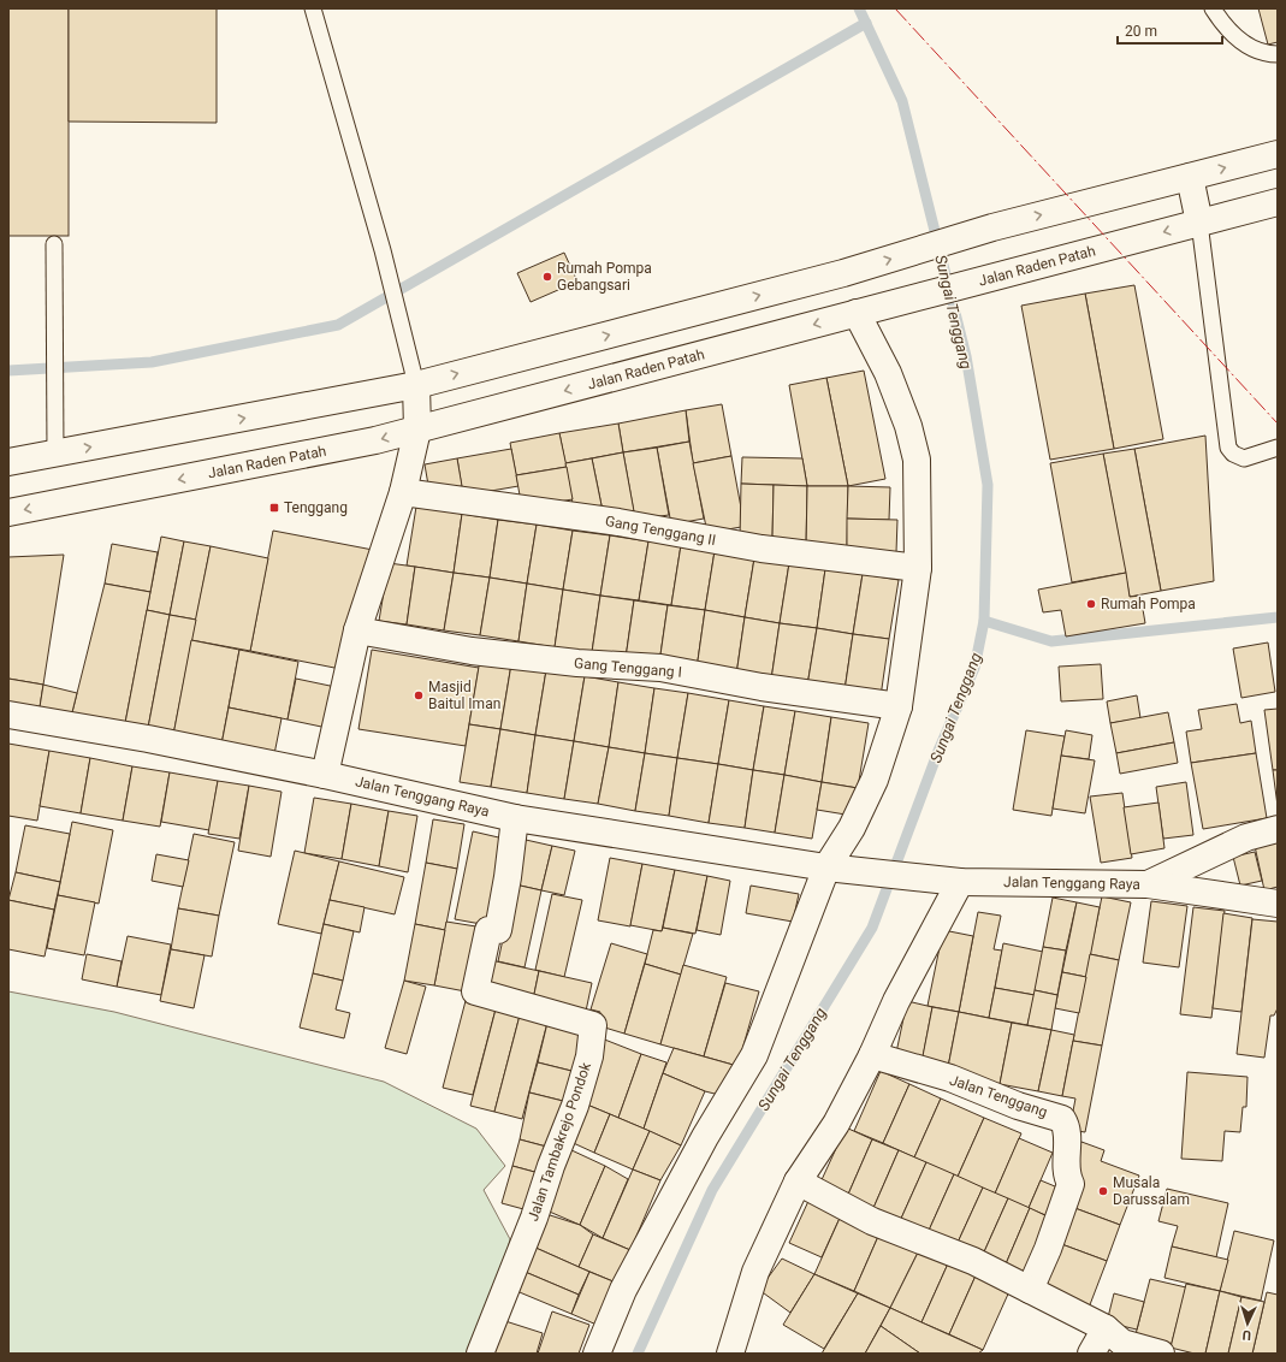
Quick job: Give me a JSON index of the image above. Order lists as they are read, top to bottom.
{
  "streets": {
    "main road": [
      "Jalan Raden Patah",
      "Gang Tenggang II",
      "Gang Tenggang I",
      "Jalan Tenggang Raya",
      "Jalan Tenggang",
      "Jalan Tambakrejo Pondok"
    ]
  },
  "crossings": [
    ["Jalan Tenggang Raya", "Jalan Tambakrejo Pondok"]
  ],
  "water": ["Sungai Tenggang"],
  "places": {
    "other": [
      "Rumah Pompa Gebangsari",
      "Rumah Pompa",
      "Masjid Baitul Iman",
      "Musala Darussalam"
    ],
    "transit": ["Tenggang"]
  },
  "scale_bar": "20 m",
  "north": "bottom"
}
